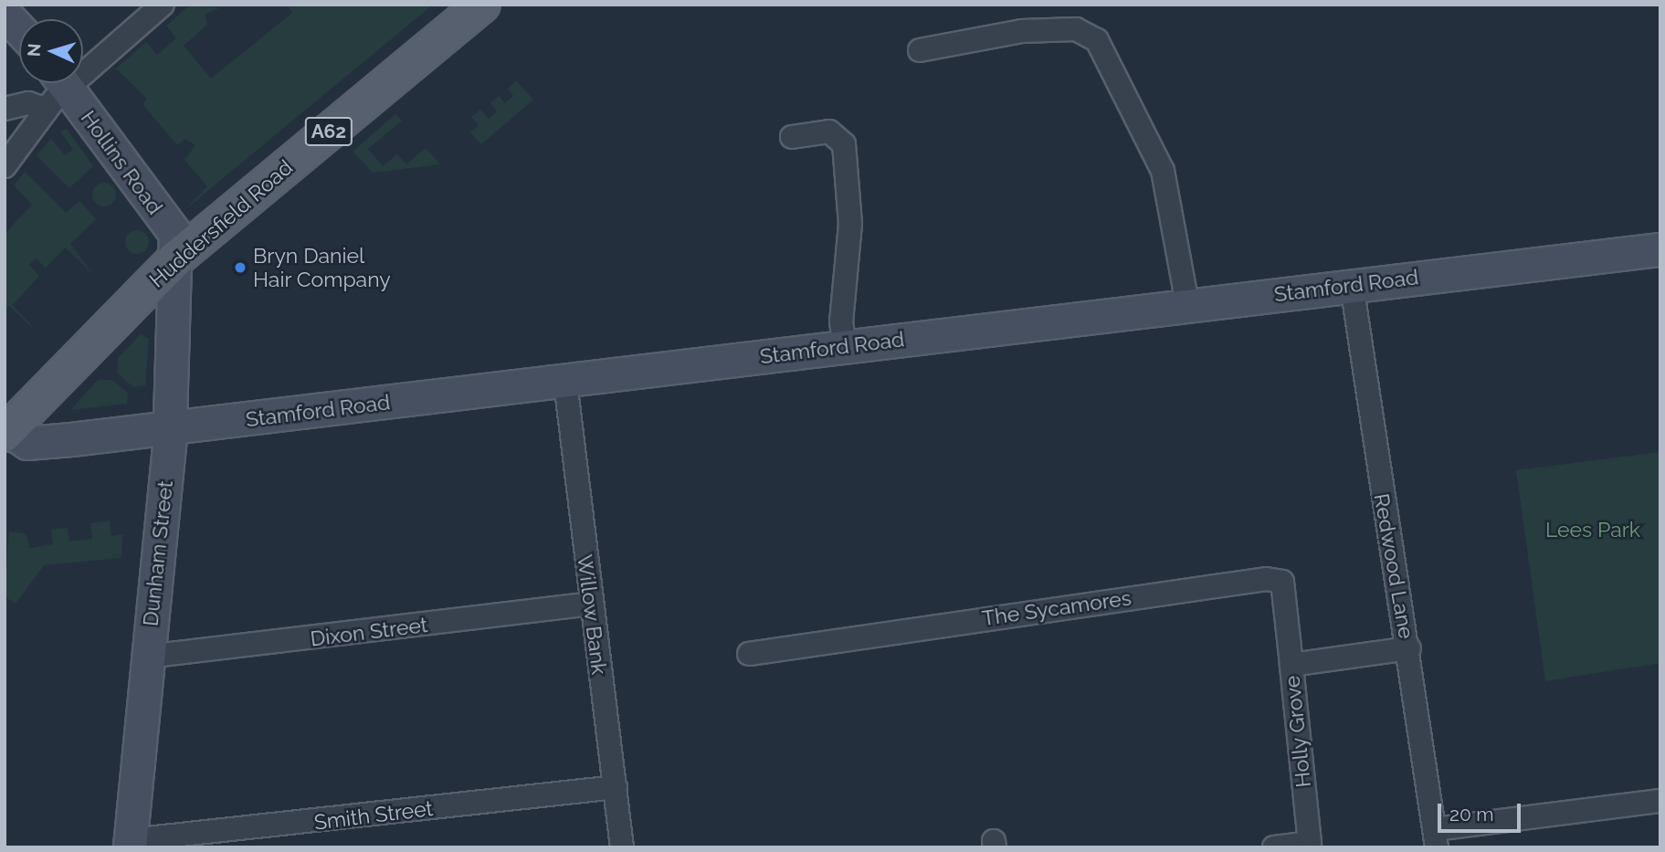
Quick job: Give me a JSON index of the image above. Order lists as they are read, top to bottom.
{
  "streets": {
    "main road": ["A62", "Huddersfield Road"],
    "street": [
      "Hollins Road",
      "Stamford Road",
      "Dunham Street",
      "Redwood Lane",
      "The Sycamores",
      "Willow Bank",
      "Dixon Street",
      "Holly Grove",
      "Smith Street"
    ]
  },
  "crossings": [
    ["Hollins Road", "Huddersfield Road"],
    ["Hollins Road", "Dunham Street"],
    ["Huddersfield Road", "Stamford Road"],
    ["Huddersfield Road", "Dunham Street"],
    ["Stamford Road", "Dunham Street"],
    ["Stamford Road", "Redwood Lane"],
    ["Stamford Road", "Willow Bank"],
    ["Dunham Street", "Dixon Street"],
    ["Dunham Street", "Smith Street"],
    ["Redwood Lane", "Holly Grove"],
    ["The Sycamores", "Holly Grove"],
    ["Willow Bank", "Dixon Street"],
    ["Willow Bank", "Smith Street"]
  ],
  "parks": ["Lees Park"],
  "places": ["Bryn Daniel Hair Company"],
  "scale_bar": "20 m",
  "north": "left"
}
